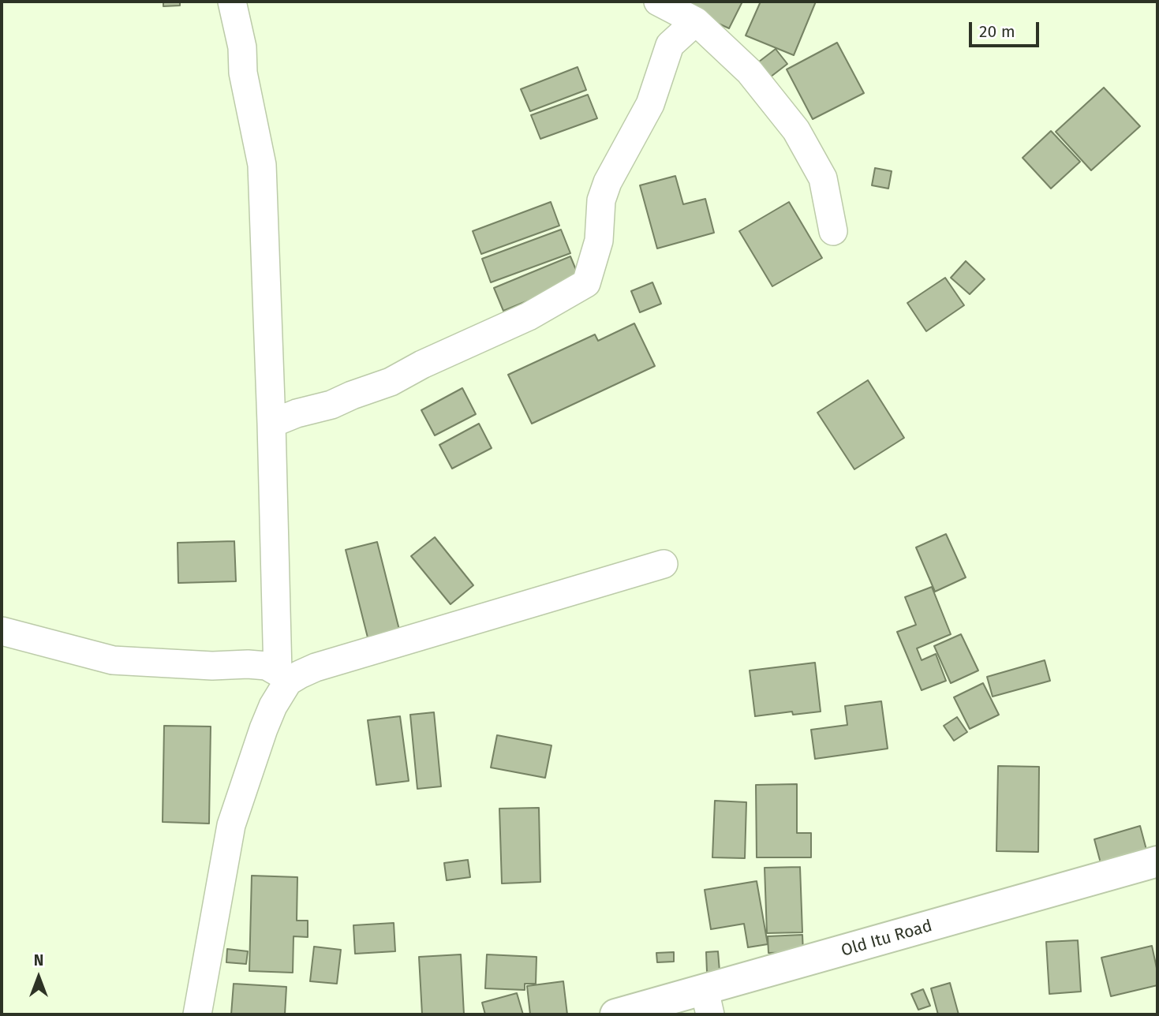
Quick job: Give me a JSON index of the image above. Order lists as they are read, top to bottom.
{
  "streets": {
    "street": ["Old Itu Road"]
  },
  "scale_bar": "20 m",
  "north": "top"
}
